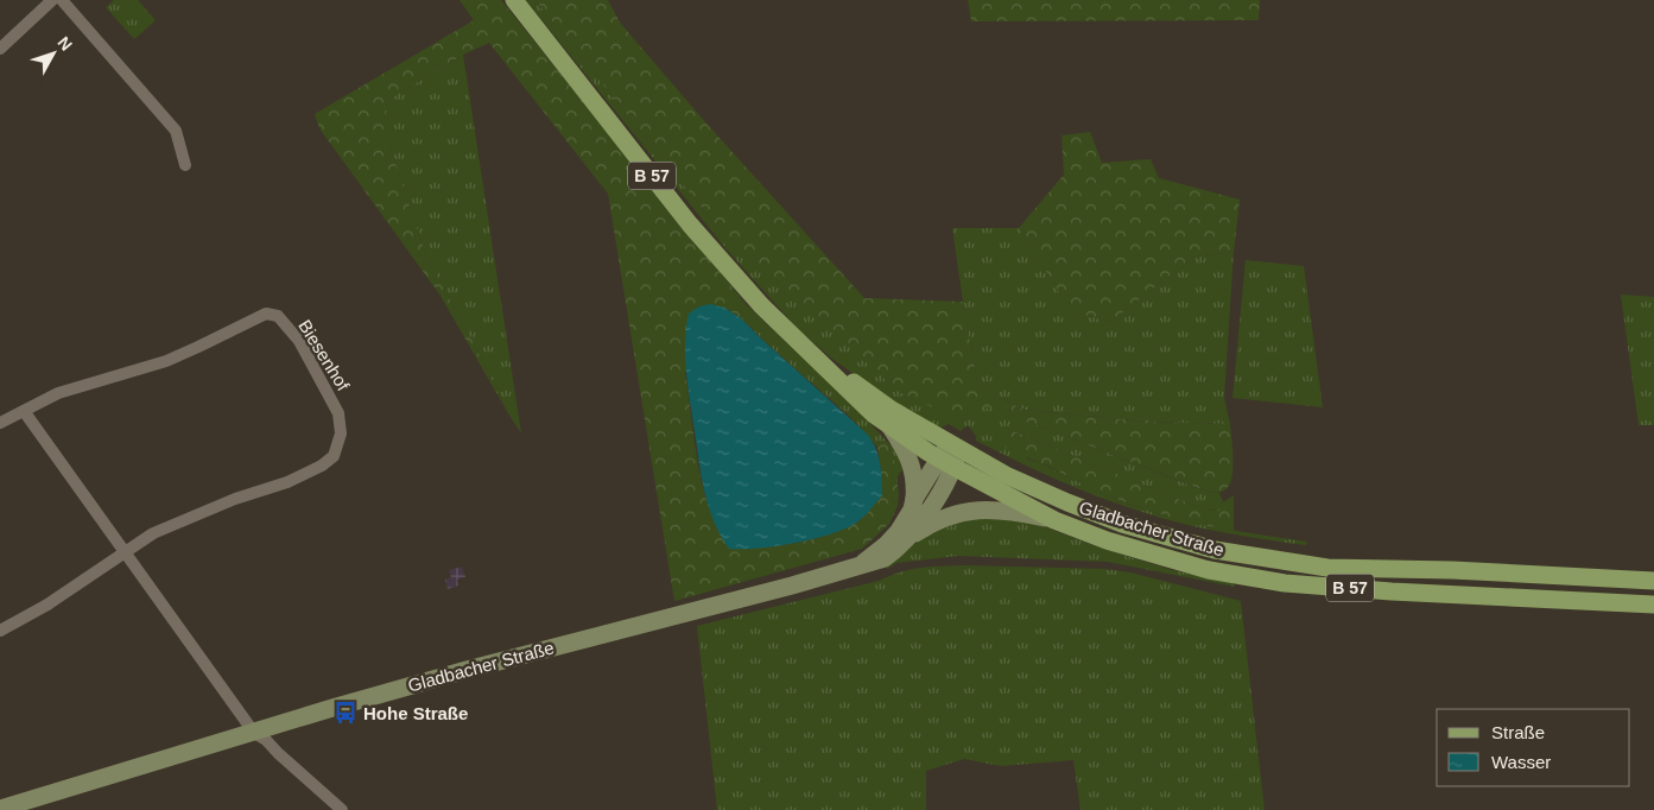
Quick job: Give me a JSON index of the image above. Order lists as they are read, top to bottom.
{
  "streets": {
    "main road": ["B 57", "Gladbacher Straße"],
    "street": ["Biesenhof"]
  },
  "crossings": [
    ["B 57", "Gladbacher Straße"]
  ],
  "places": {
    "bus stop": ["Hohe Straße"]
  },
  "legend": ["Straße", "Wasser"],
  "north": "top right"
}
